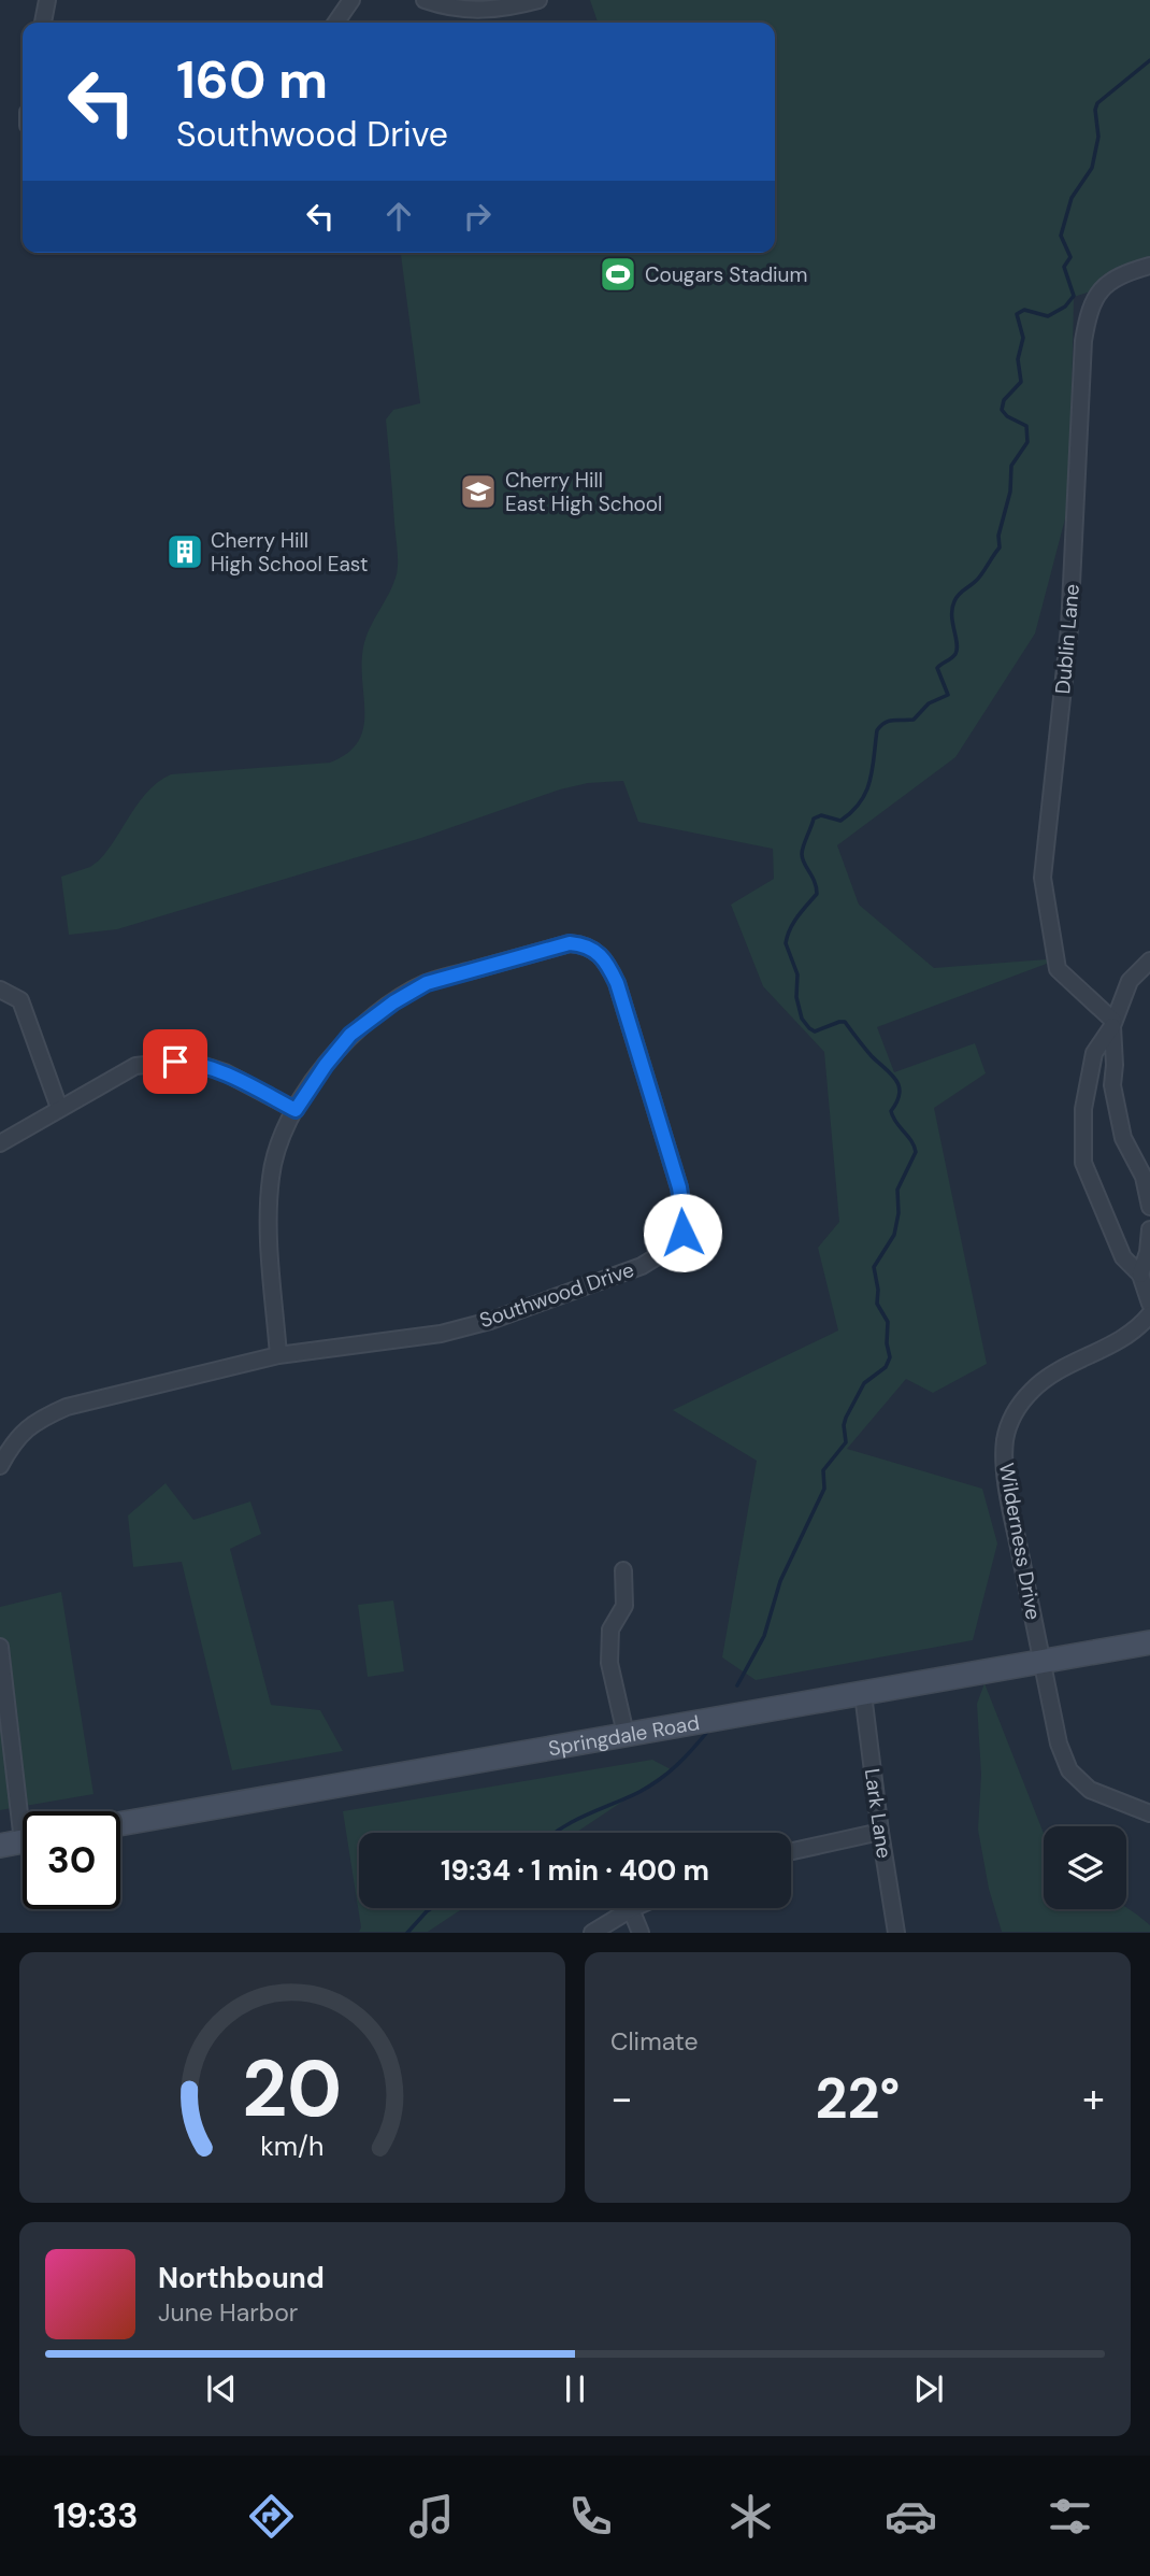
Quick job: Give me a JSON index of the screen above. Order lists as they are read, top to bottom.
{
  "streets": {
    "main road": ["Springdale Road"],
    "street": [
      "Dublin Lane",
      "Southwood Drive",
      "Wilderness Drive",
      "Lark Lane"
    ]
  },
  "crossings": [
    ["Wilderness Drive", "Springdale Road"],
    ["Springdale Road", "Lark Lane"]
  ],
  "places": {
    "sports": ["Cougars Stadium"],
    "school or university": ["Cherry Hill East High School"],
    "building": ["Cherry Hill High School East"]
  },
  "page": {
    "turn": ["160 m", "Southwood Drive"],
    "limit": "30",
    "trip": "19:34 · 1 min · 400 m",
    "tile": "Climate",
    "heat": ["−", "22°", "+"],
    "song": ["Northbound", "June Harbor"],
    "tabs": "19:33",
    "gauge": ["20", "km/h"]
  }
}
